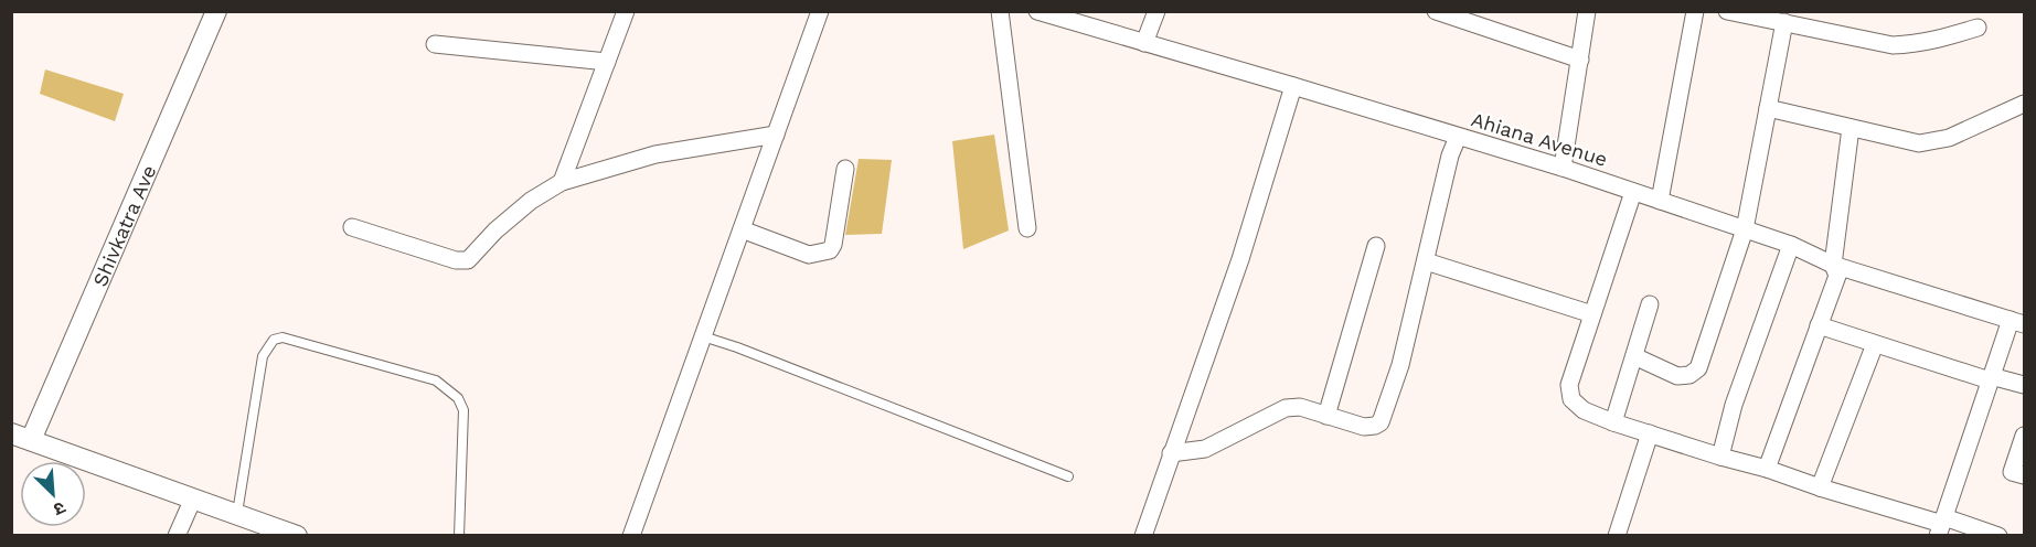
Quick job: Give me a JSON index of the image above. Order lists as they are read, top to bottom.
{
  "streets": {
    "street": ["Ahiana Avenue", "Shivkatra Ave"]
  },
  "north": "bottom right"
}
